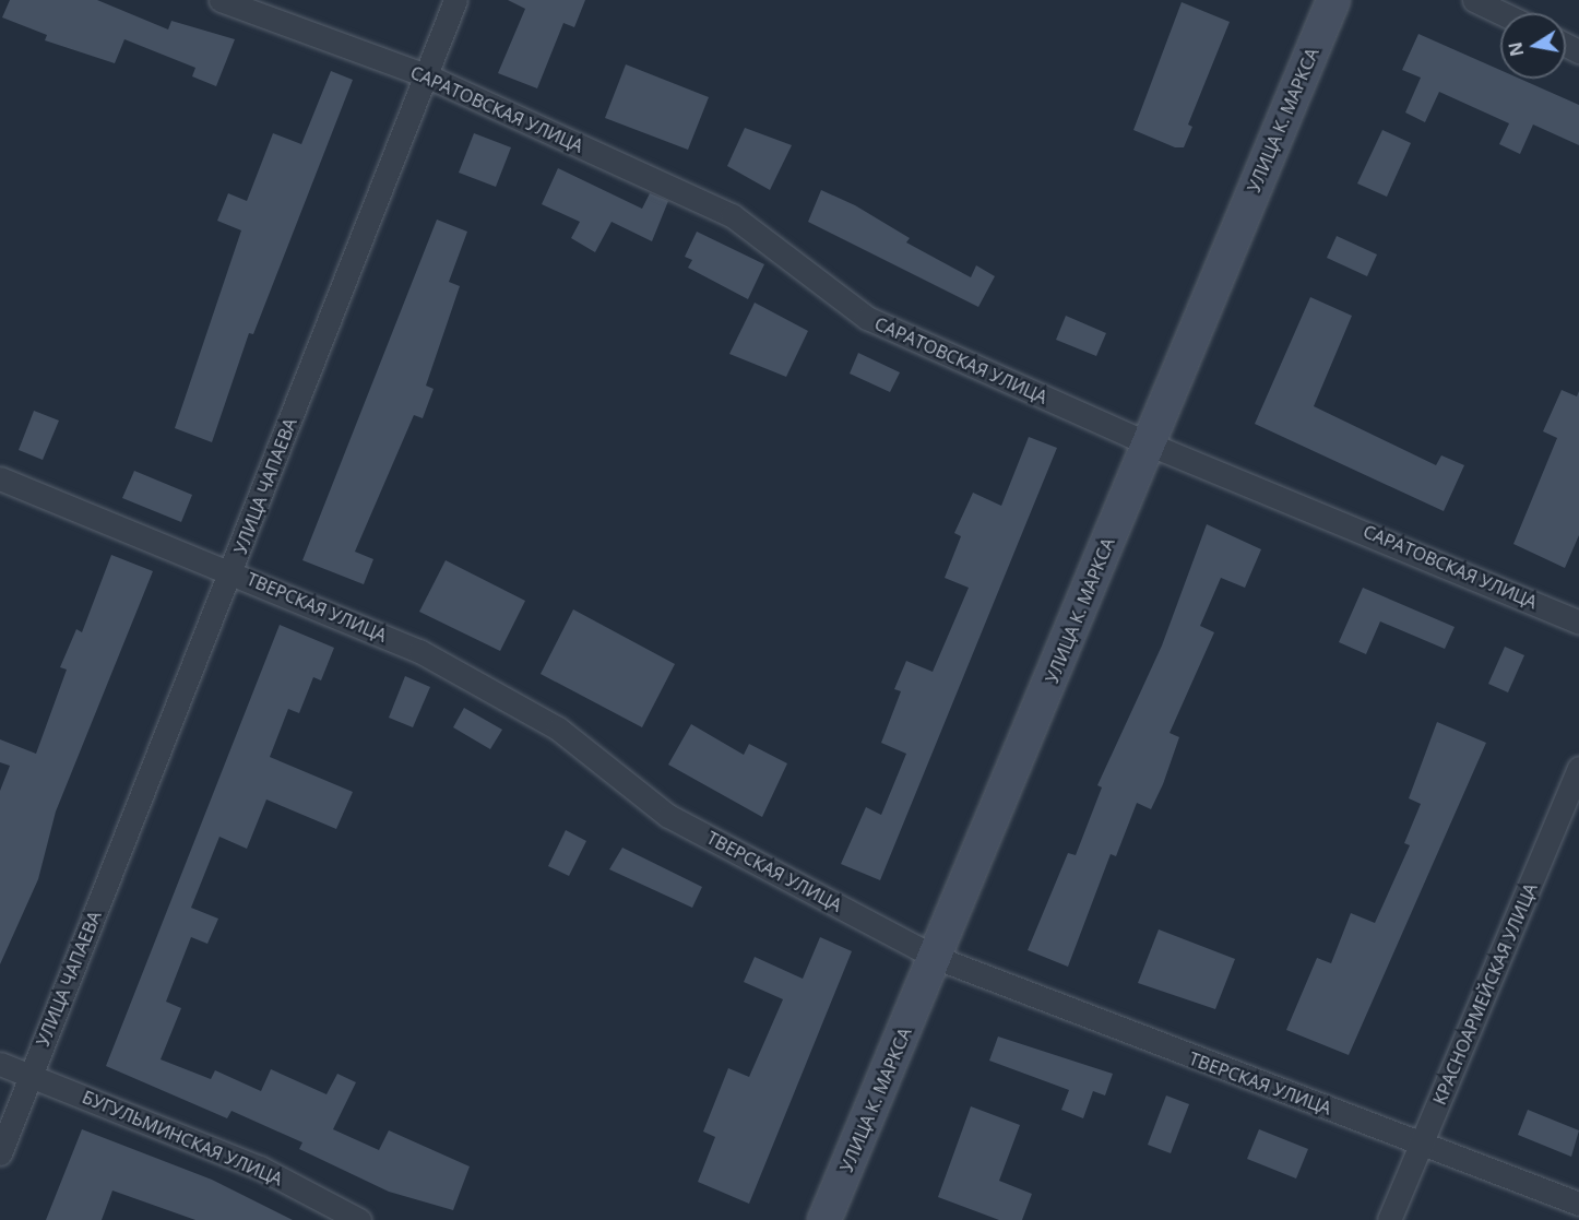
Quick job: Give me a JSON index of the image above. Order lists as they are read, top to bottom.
{
  "streets": {
    "main road": ["УЛИЦА К. МАРКСА"],
    "street": [
      "САРАТОВСКАЯ УЛИЦА",
      "УЛИЦА ЧАПАЕВА",
      "ТВЕРСКАЯ УЛИЦА",
      "КРАСНОАРМЕЙСКАЯ УЛИЦА",
      "БУГУЛЬМИНСКАЯ УЛИЦА"
    ]
  },
  "crossings": [
    ["САРАТОВСКАЯ УЛИЦА", "УЛИЦА К. МАРКСА"],
    ["САРАТОВСКАЯ УЛИЦА", "УЛИЦА ЧАПАЕВА"],
    ["УЛИЦА К. МАРКСА", "ТВЕРСКАЯ УЛИЦА"],
    ["УЛИЦА ЧАПАЕВА", "ТВЕРСКАЯ УЛИЦА"],
    ["УЛИЦА ЧАПАЕВА", "БУГУЛЬМИНСКАЯ УЛИЦА"],
    ["ТВЕРСКАЯ УЛИЦА", "КРАСНОАРМЕЙСКАЯ УЛИЦА"]
  ],
  "north": "left"
}
